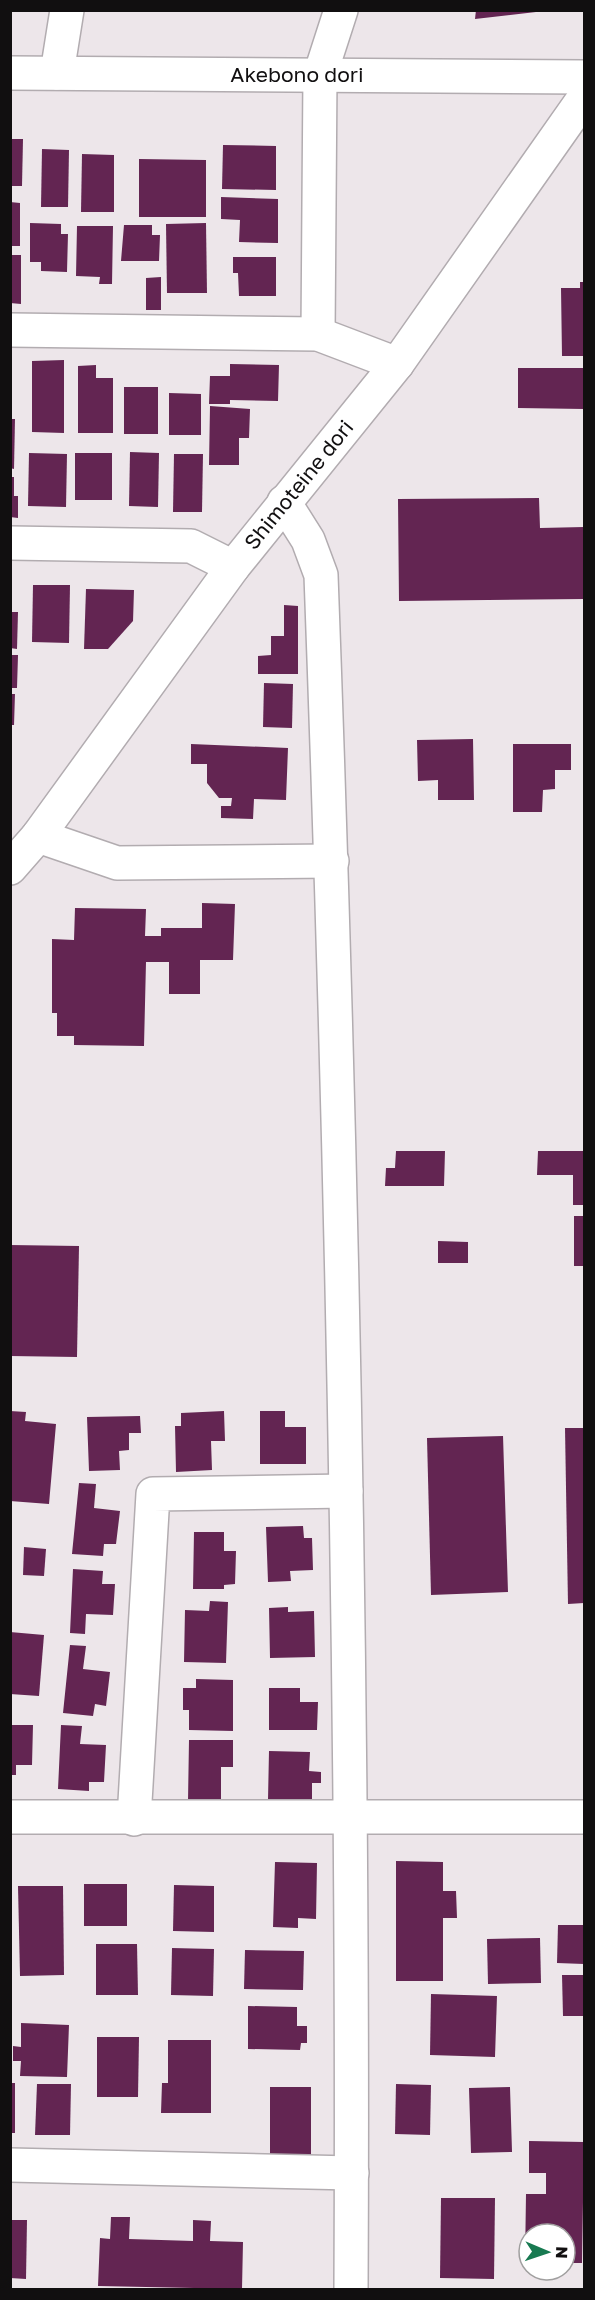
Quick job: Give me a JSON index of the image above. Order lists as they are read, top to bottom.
{
  "streets": {
    "street": ["Akebono dori", "Shimoteine dori"]
  },
  "north": "right"
}
